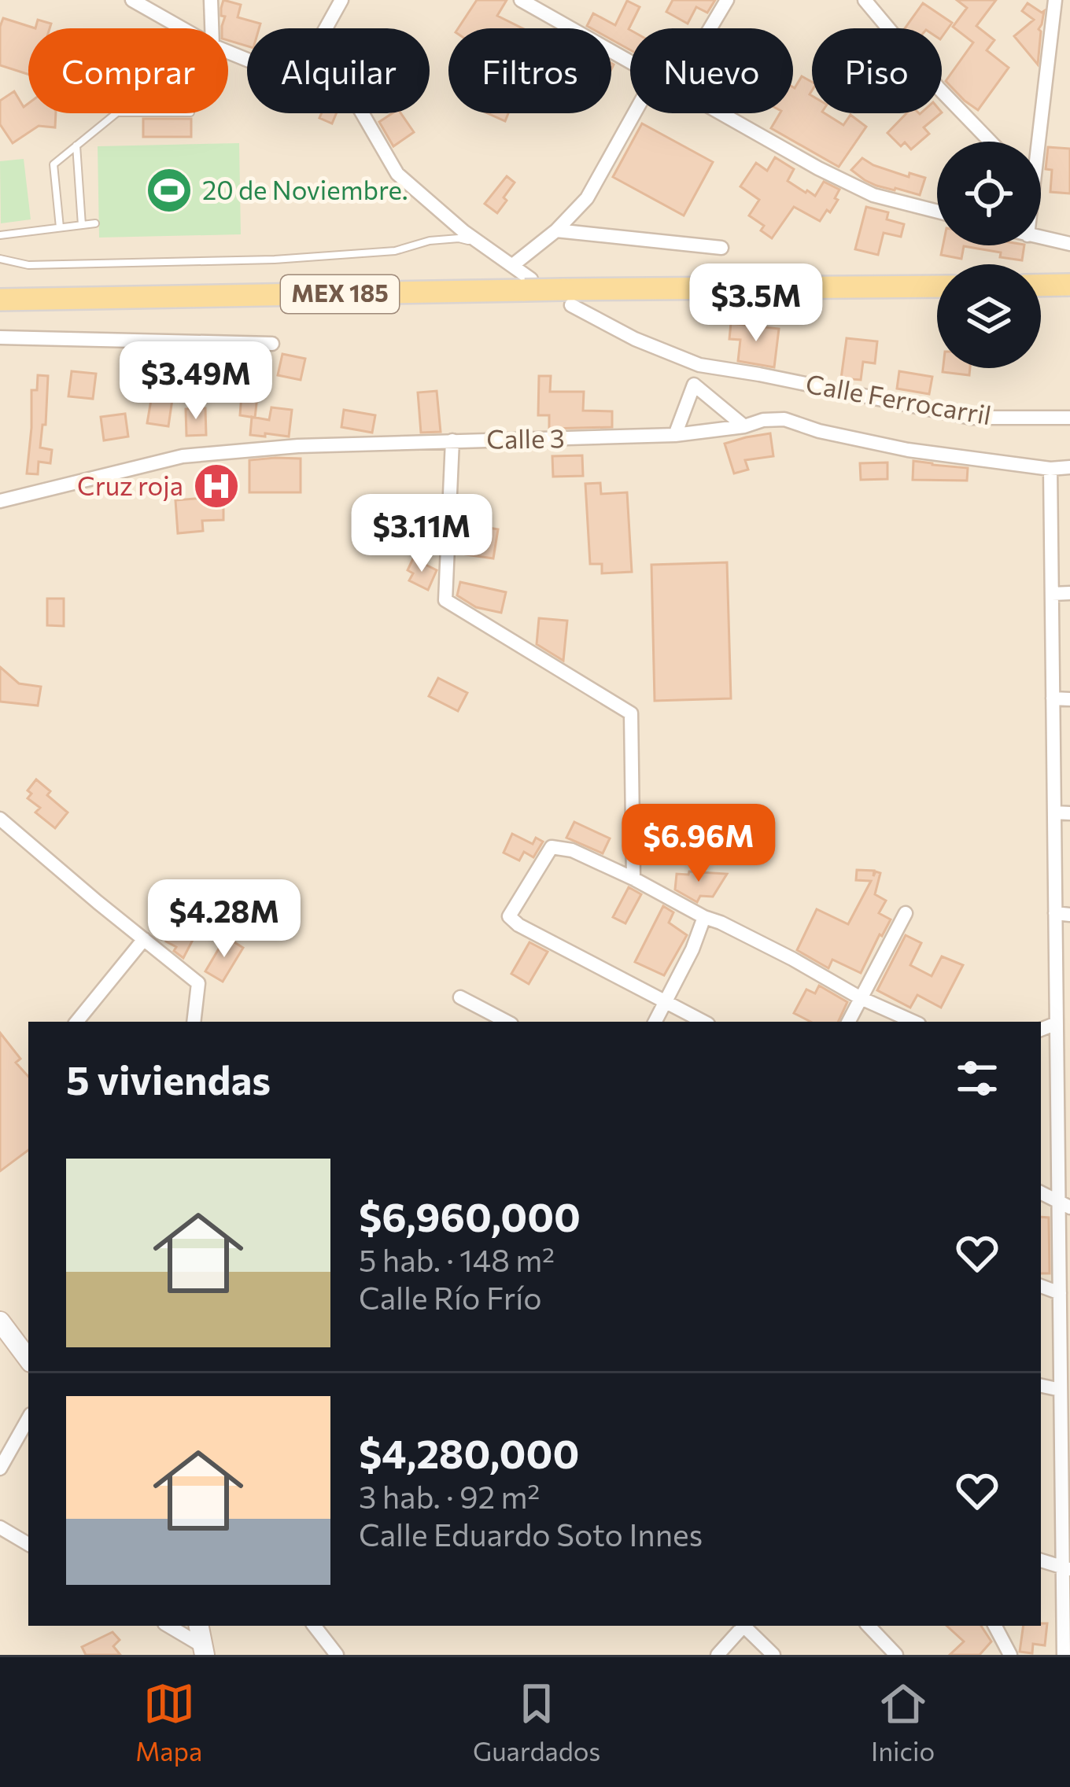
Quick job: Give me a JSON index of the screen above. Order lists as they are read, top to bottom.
{
  "streets": {
    "main road": ["MEX 185"],
    "street": ["Calle Ferrocarril", "Calle 3"]
  },
  "crossings": [
    ["MEX 185", "Calle Ferrocarril"]
  ],
  "places": {
    "sports": ["20 de Noviembre."],
    "hospital": ["Cruz roja"]
  },
  "page": {
    "chip": [
      "Comprar",
      "Alquilar",
      "Filtros",
      "Nuevo",
      "Piso"
    ],
    "price": [
      "$3.5M",
      "$3.49M",
      "$3.11M",
      "$6.96M",
      "$4.28M"
    ],
    "heading": "5 viviendas",
    "list": [
      {
        "name": "$6,960,000",
        "note": "5 hab. · 148 m² · Calle Río Frío"
      },
      {
        "name": "$4,280,000",
        "note": "3 hab. · 92 m² · Calle Eduardo Soto Innes"
      }
    ],
    "tabs": ["Mapa", "Guardados", "Inicio"]
  }
}
